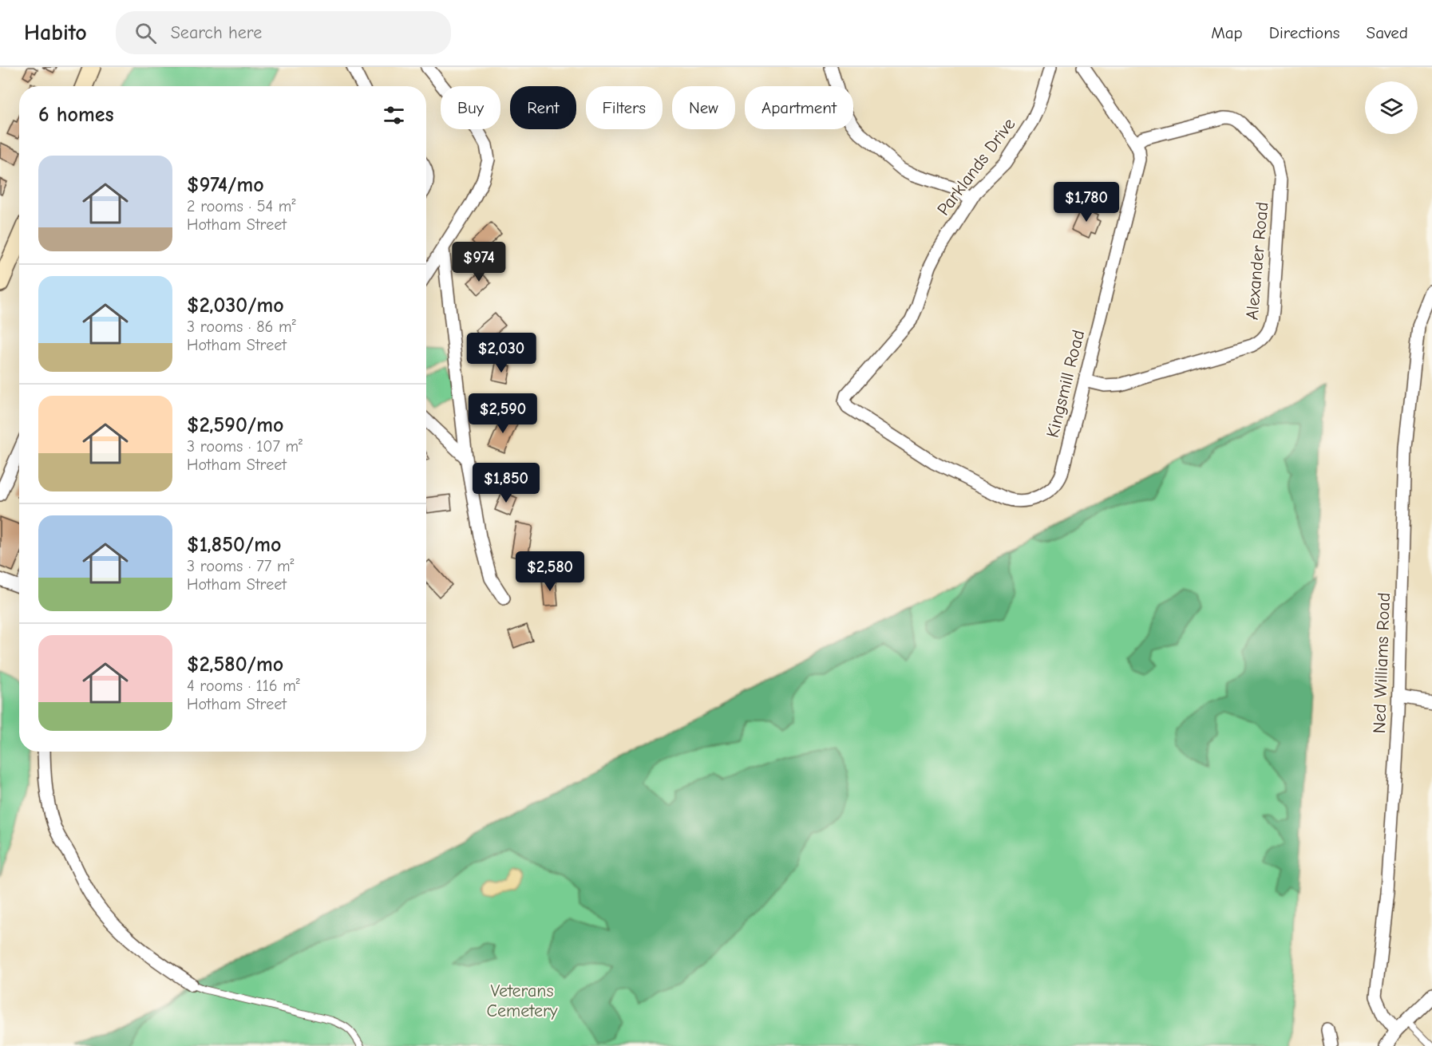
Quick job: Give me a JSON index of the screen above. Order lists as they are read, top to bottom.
{
  "streets": {
    "street": [
      "Parklands Drive",
      "Alexander Road",
      "Kingsmill Road",
      "Ned Williams Road"
    ]
  },
  "crossings": [
    ["Parklands Drive", "Kingsmill Road"],
    ["Alexander Road", "Kingsmill Road"]
  ],
  "parks": ["Veterans Cemetery"],
  "page": {
    "header": "Habito",
    "search": "Search here",
    "nav": ["Map", "Directions", "Saved"],
    "chip": [
      "Buy",
      "Rent",
      "Filters",
      "New",
      "Apartment"
    ],
    "heading": "6 homes",
    "list": [
      {
        "name": "$974/mo",
        "note": "2 rooms · 54 m² · Hotham Street"
      },
      {
        "name": "$2,030/mo",
        "note": "3 rooms · 86 m² · Hotham Street"
      },
      {
        "name": "$2,590/mo",
        "note": "3 rooms · 107 m² · Hotham Street"
      },
      {
        "name": "$1,850/mo",
        "note": "3 rooms · 77 m² · Hotham Street"
      },
      {
        "name": "$2,580/mo",
        "note": "4 rooms · 116 m² · Hotham Street"
      }
    ],
    "price": [
      "$1,780",
      "$974",
      "$2,030",
      "$2,590",
      "$1,850",
      "$2,580"
    ]
  }
}
